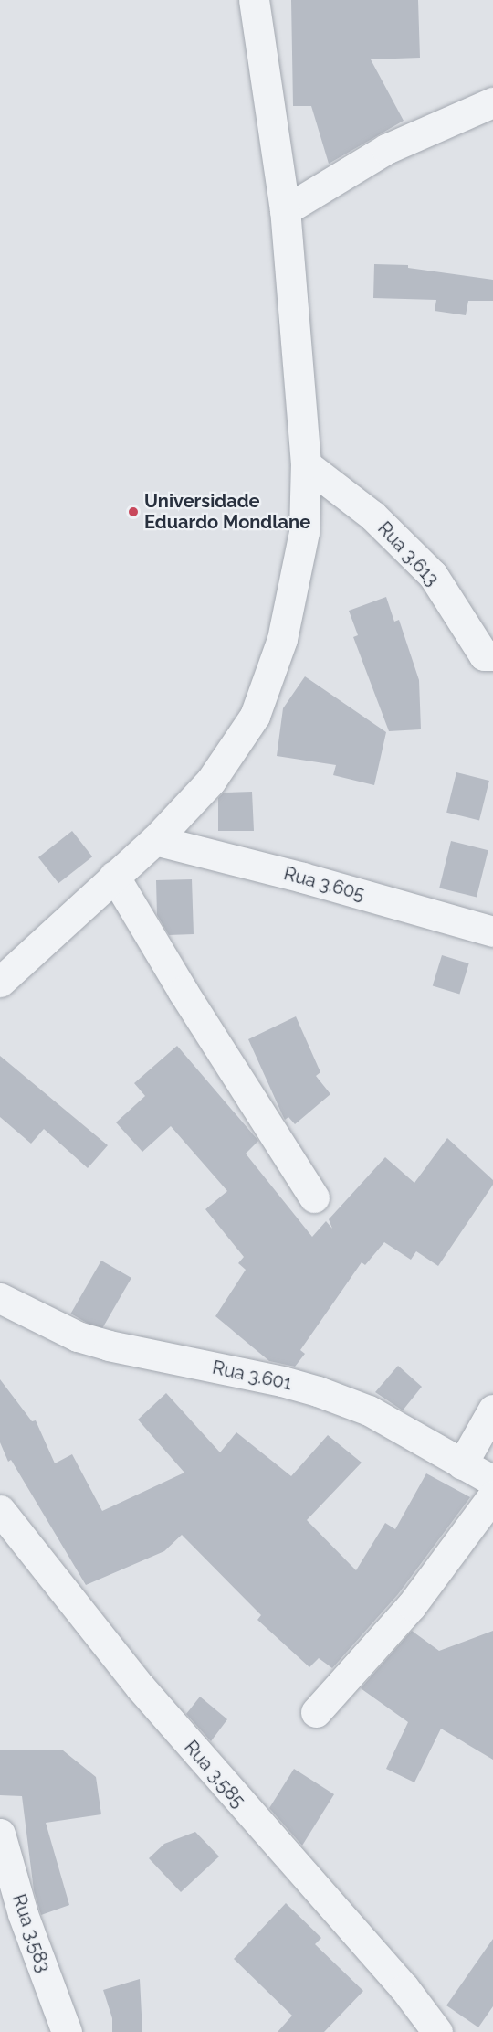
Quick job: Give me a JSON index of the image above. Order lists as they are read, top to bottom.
{
  "streets": {
    "street": [
      "Rua 3.613",
      "Rua 3.605",
      "Rua 3.601",
      "Rua 3.585",
      "Rua 3.583"
    ]
  },
  "places": ["Universidade Eduardo Mondlane"]
}
